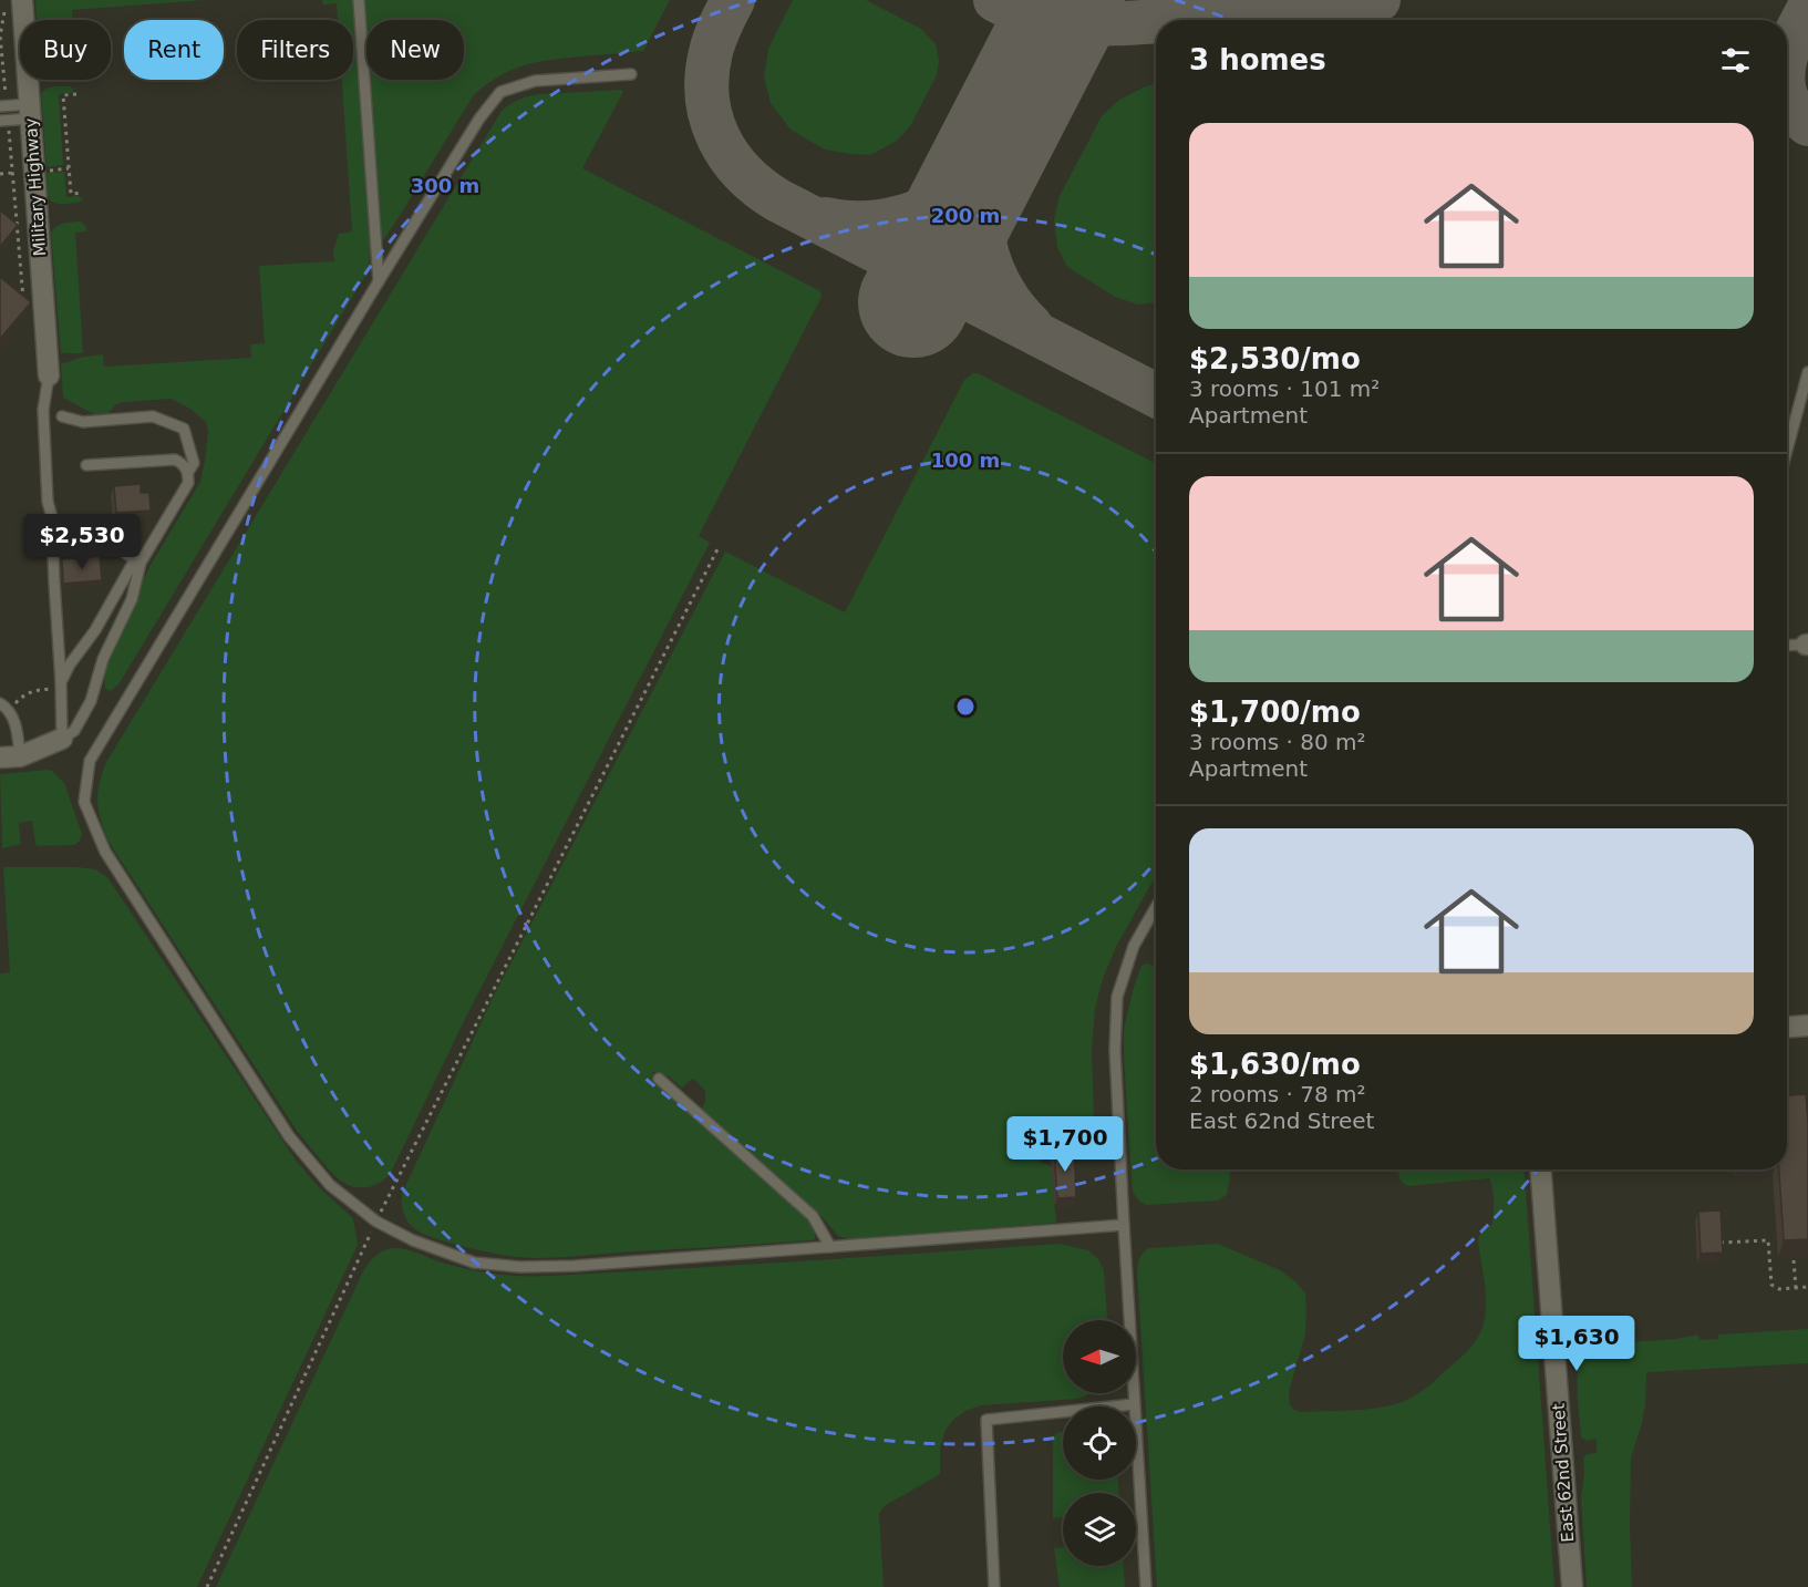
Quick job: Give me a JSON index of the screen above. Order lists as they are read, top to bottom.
{
  "streets": {
    "street": ["Military Highway", "East 62nd Street"]
  },
  "north": "left",
  "page": {
    "chip": [
      "Buy",
      "Rent",
      "Filters",
      "New"
    ],
    "heading": "3 homes",
    "list": [
      {
        "name": "$2,530/mo",
        "note": "3 rooms · 101 m² · Apartment"
      },
      {
        "name": "$1,700/mo",
        "note": "3 rooms · 80 m² · Apartment"
      },
      {
        "name": "$1,630/mo",
        "note": "2 rooms · 78 m² · East 62nd Street"
      }
    ],
    "price": ["$2,530", "$1,700", "$1,630"]
  },
  "rings": ["300 m", "200 m", "100 m"]
}
